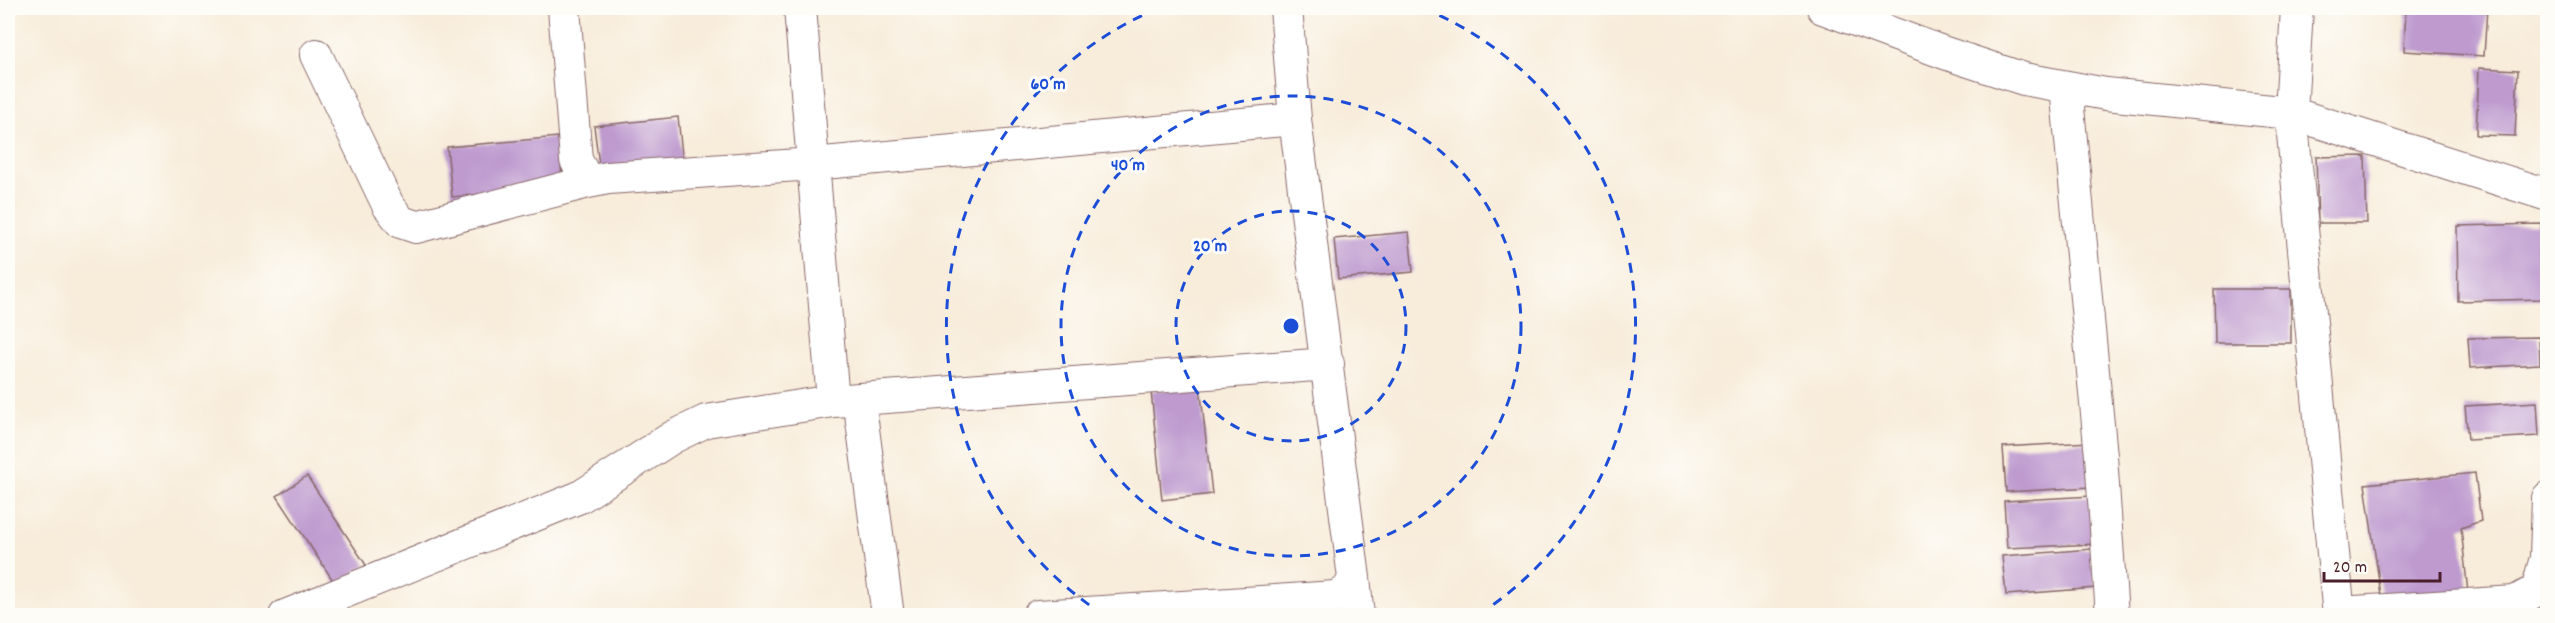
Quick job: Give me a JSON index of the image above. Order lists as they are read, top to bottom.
{
  "scale_bar": "20 m",
  "rings": ["60 m", "40 m", "20 m"]
}
